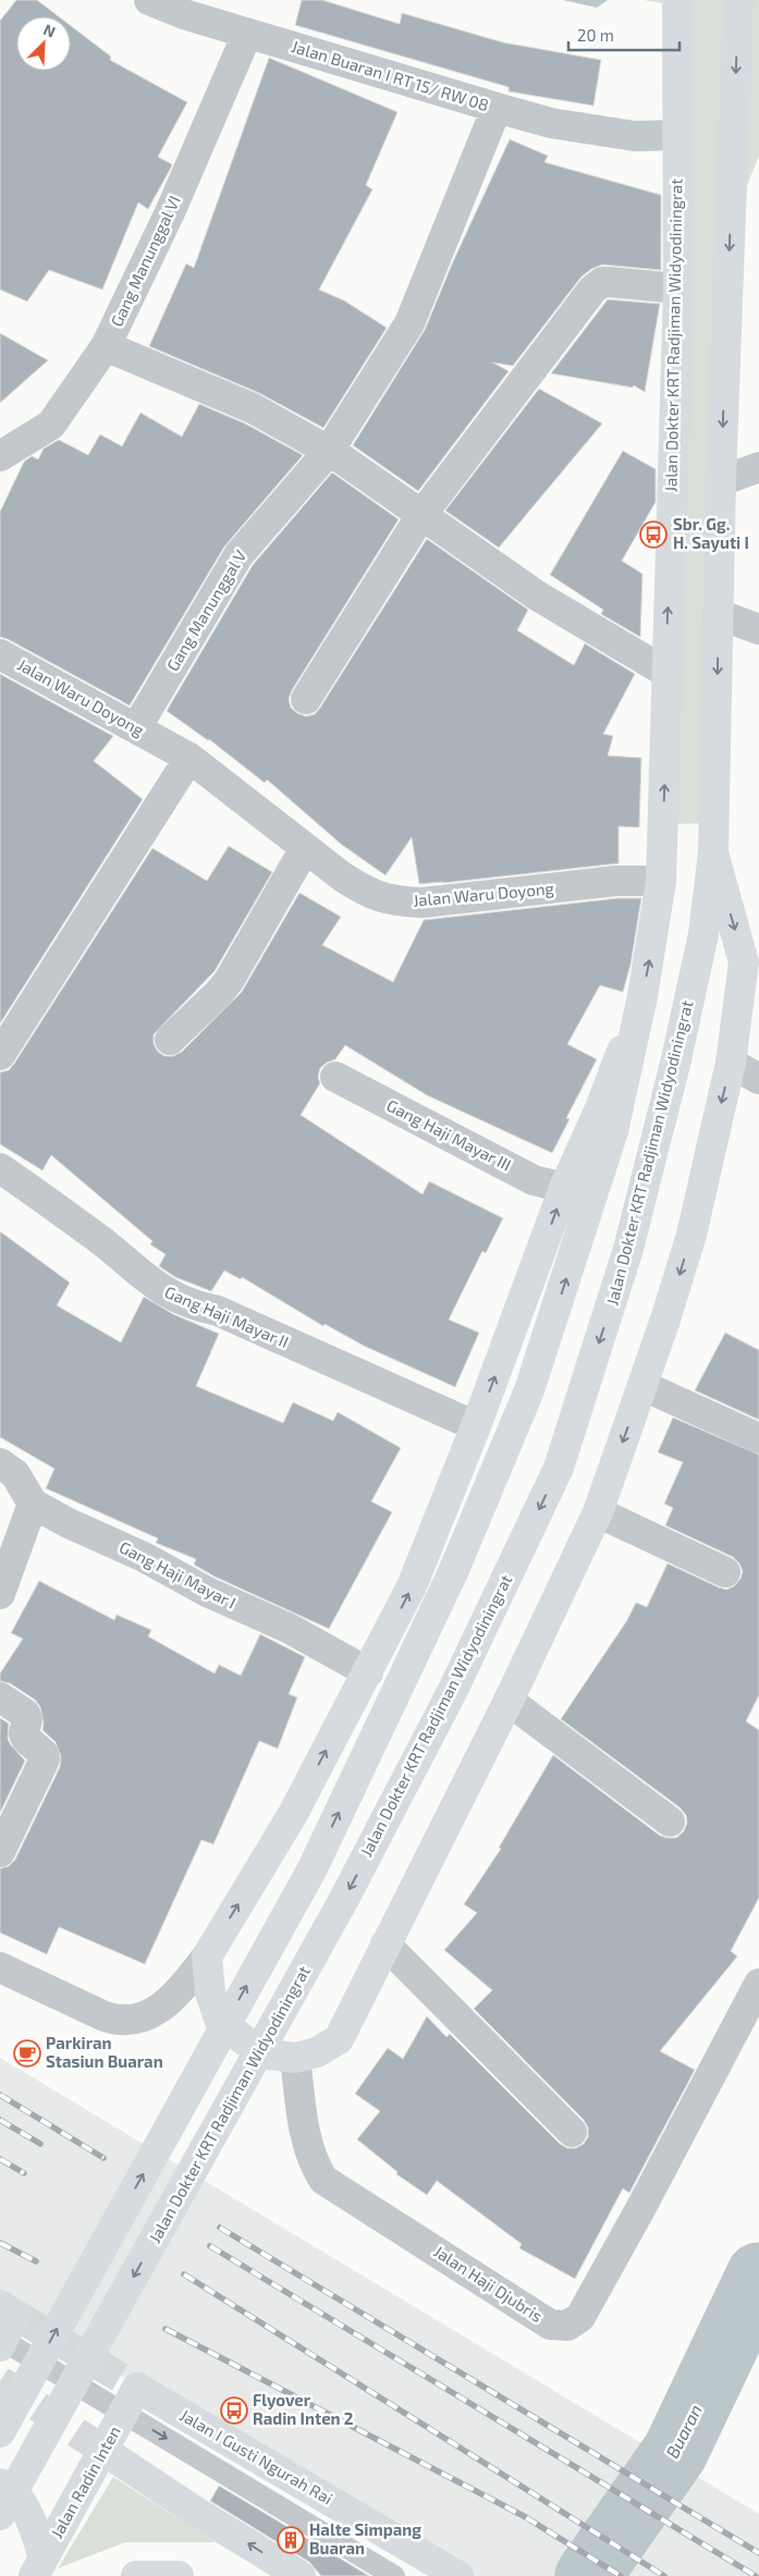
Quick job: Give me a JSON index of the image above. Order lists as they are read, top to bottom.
{
  "streets": {
    "main road": ["Jalan Dokter KRT Radjiman Widyodiningrat", "Jalan I Gusti Ngurah Rai", "Jalan Radin Inten"],
    "street": [
      "Jalan Buaran I RT 15/ RW 08",
      "Gang Manunggal VI",
      "Gang Manunggal V",
      "Jalan Waru Doyong",
      "Gang Haji Mayar III",
      "Gang Haji Mayar II",
      "Gang Haji Mayar I",
      "Jalan Haji Djubris"
    ]
  },
  "crossings": [
    ["Jalan Buaran I RT 15/ RW 08", "Gang Manunggal VI"],
    ["Jalan Buaran I RT 15/ RW 08", "Gang Manunggal V"],
    ["Jalan Dokter KRT Radjiman Widyodiningrat", "Jalan Waru Doyong"],
    ["Jalan Dokter KRT Radjiman Widyodiningrat", "Gang Haji Mayar III"],
    ["Jalan Dokter KRT Radjiman Widyodiningrat", "Gang Haji Mayar II"],
    ["Jalan Dokter KRT Radjiman Widyodiningrat", "Gang Haji Mayar I"],
    ["Jalan Dokter KRT Radjiman Widyodiningrat", "Jalan Haji Djubris"],
    ["Gang Manunggal V", "Jalan Waru Doyong"],
    ["Jalan I Gusti Ngurah Rai", "Jalan Radin Inten"]
  ],
  "water": ["Buaran"],
  "places": {
    "bus stop": ["Sbr. Gg. H. Sayuti I", "Flyover Radin Inten 2"],
    "cafe": ["Parkiran Stasiun Buaran"],
    "building": ["Halte Simpang Buaran"]
  },
  "scale_bar": "20 m",
  "north": "top right"
}
